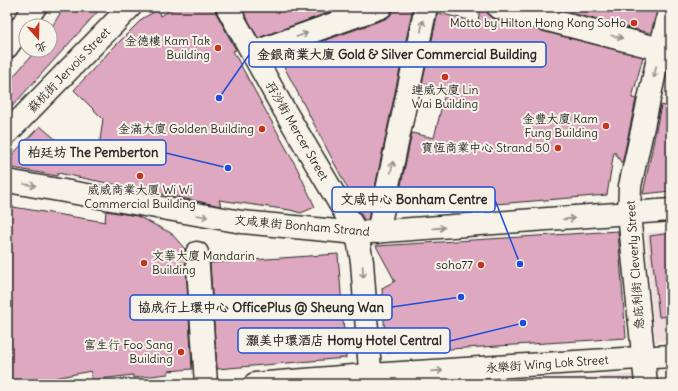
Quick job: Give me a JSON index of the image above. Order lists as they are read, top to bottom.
{
  "streets": {
    "street": [
      "蘇杭街 Jervois Street",
      "孖沙街 Mercer Street",
      "文咸東街 Bonham Strand",
      "急庇利街 Cleverly Street",
      "永樂街 Wing Lok Street"
    ]
  },
  "crossings": [
    ["孖沙街 Mercer Street", "文咸東街 Bonham Strand"],
    ["文咸東街 Bonham Strand", "急庇利街 Cleverly Street"],
    ["急庇利街 Cleverly Street", "永樂街 Wing Lok Street"]
  ],
  "one_way": ["文咸東街 Bonham Strand", "急庇利街 Cleverly Street", "永樂街 Wing Lok Street"],
  "places": [
    "Motto by Hilton Hong Kong SoHo",
    "金德樓 Kam Tak Building",
    "連威大廈 Lin Wai Building",
    "金銀商業大廈 Gold & Silver Commercial Building",
    "金豐大廈 Kam Fung Building",
    "金滿大廈 Golden Building",
    "寶恆商業中心 Strand 50",
    "柏廷坊 The Pemberton",
    "威威商業大厦 Wi Wi Commercial Building",
    "文華大廈 Mandarin Building",
    "文咸中心 Bonham Centre",
    "soho77",
    "協成行上環中心 OfficePlus @ Sheung Wan",
    "灝美中環酒店 Homy Hotel Central",
    "富生行 Foo Sang Building"
  ],
  "north": "bottom"
}
